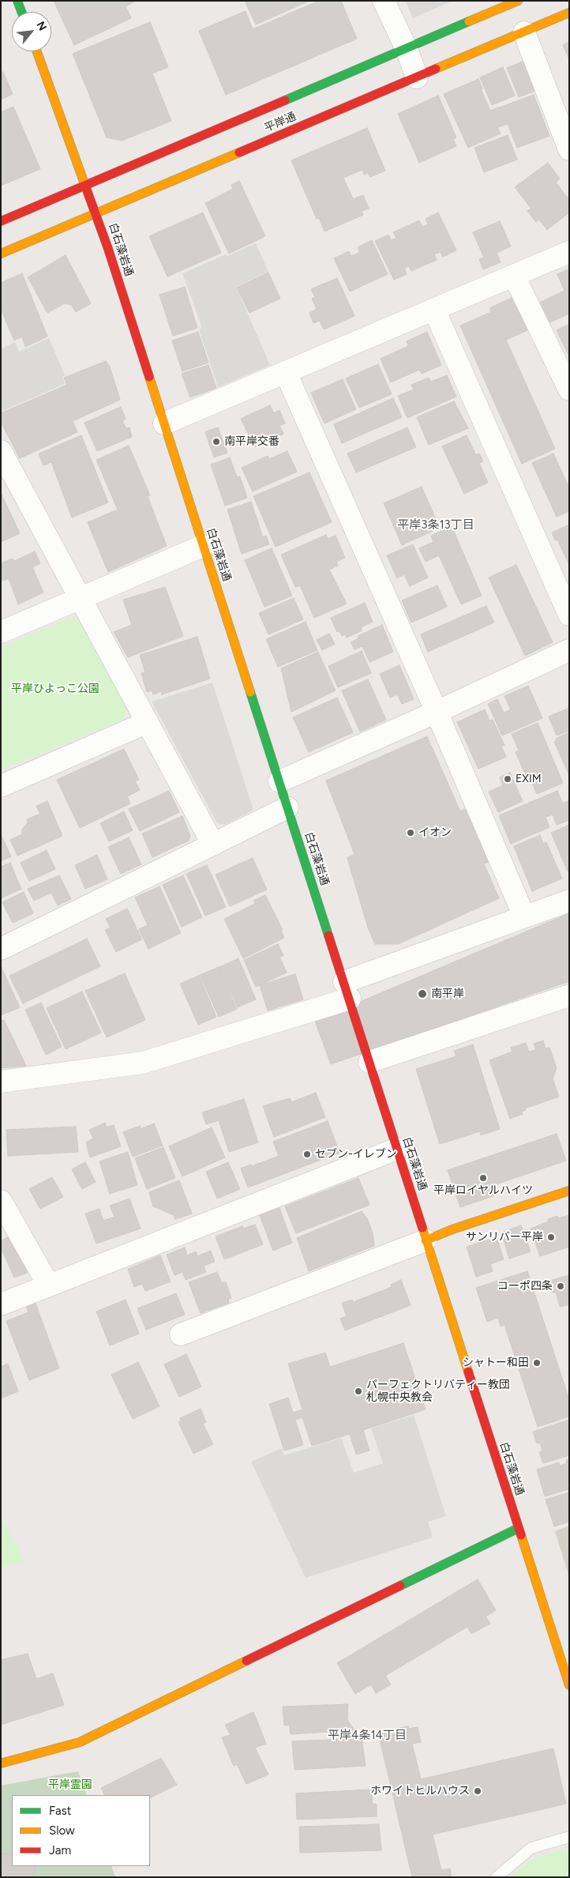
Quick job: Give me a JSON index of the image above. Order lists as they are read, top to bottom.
{
  "streets": {
    "main road": ["平岸通", "白石藻岩通"]
  },
  "crossings": [
    ["平岸通", "白石藻岩通"]
  ],
  "districts": ["平岸3条13丁目", "平岸4条14丁目"],
  "parks": ["平岸ひよっこ公園", "平岸霊園"],
  "places": [
    "南平岸交番",
    "EXIM",
    "イオン",
    "南平岸",
    "セブン-イレブン",
    "平岸ロイヤルハイツ",
    "サンリバー平岸",
    "コーポ四条",
    "シャトー和田",
    "パーフェクトリバティー教団 札幌中央教会",
    "ホワイトヒルハウス"
  ],
  "legend": ["Fast", "Slow", "Jam"],
  "north": "top right"
}
